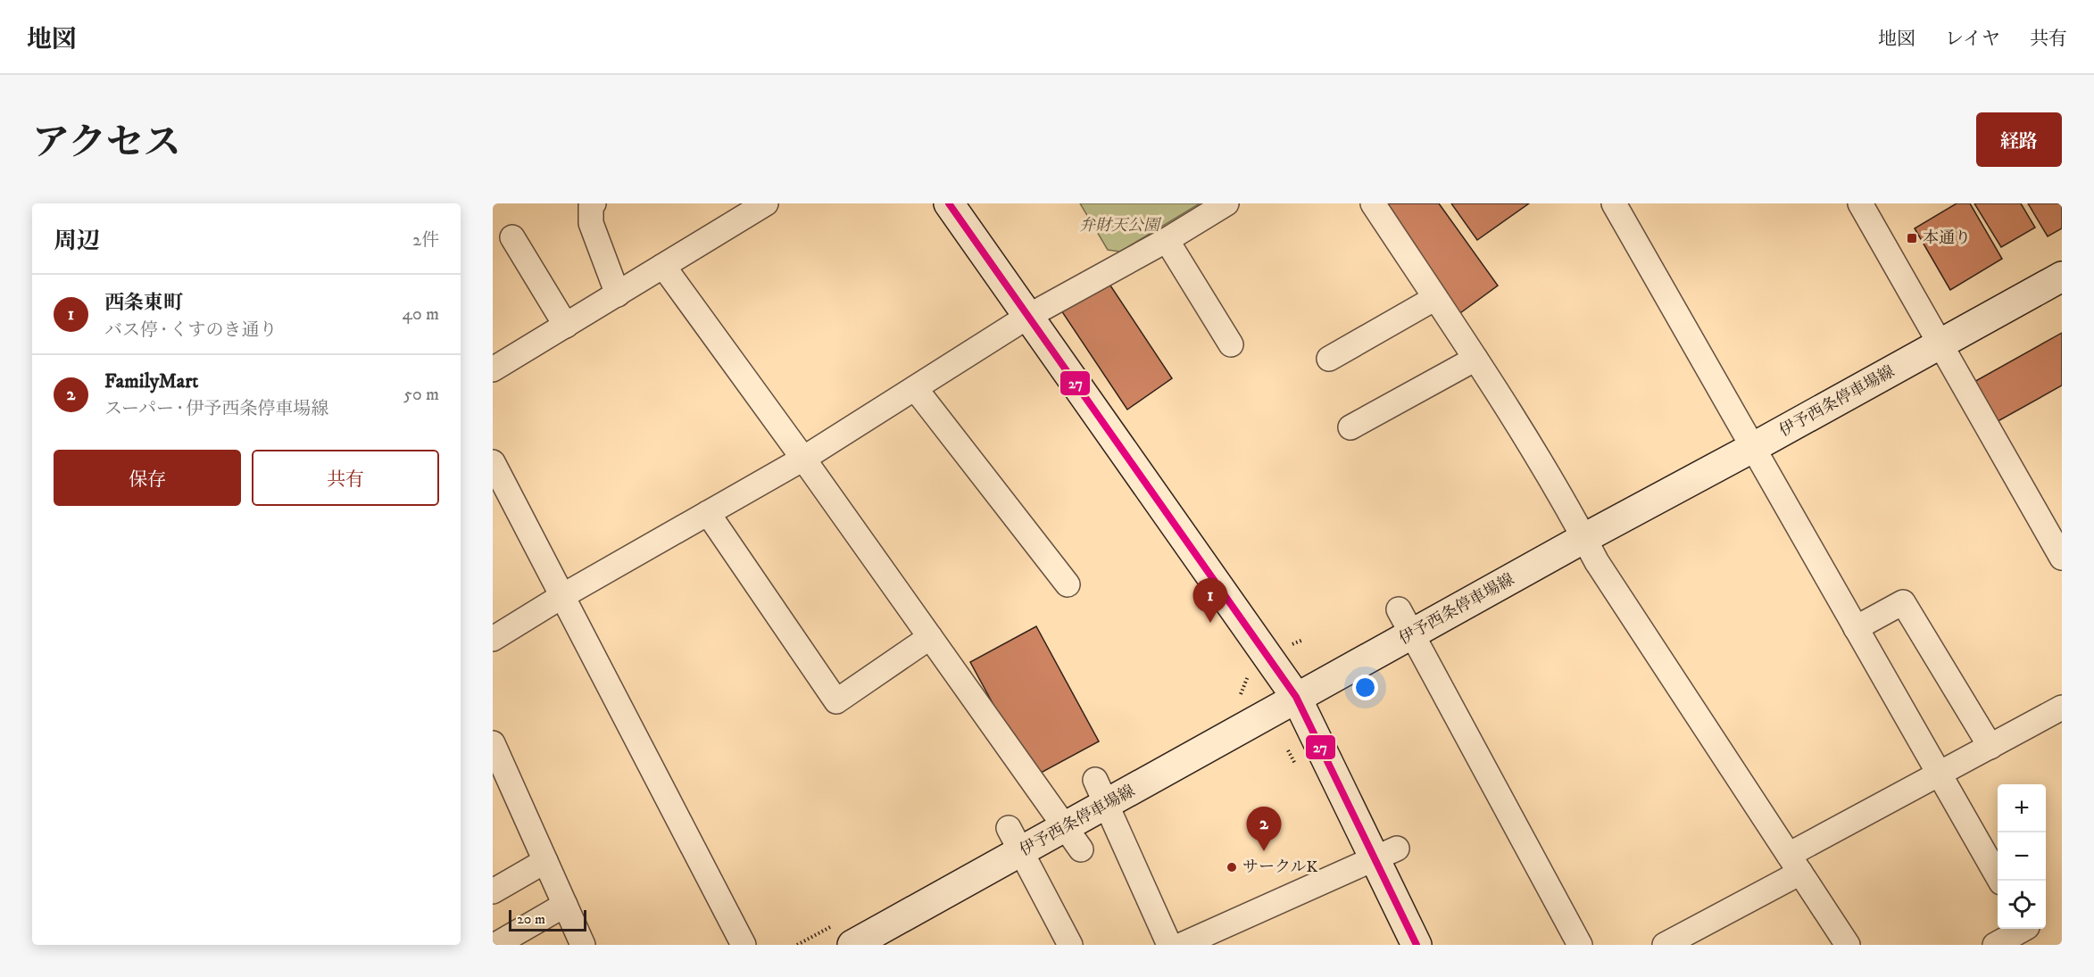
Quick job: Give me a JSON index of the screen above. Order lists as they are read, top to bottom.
{
  "streets": {
    "main road": ["伊予西条停車場線"]
  },
  "parks": ["弁財天公園"],
  "places": {
    "transit": ["本通り"],
    "other": ["サークルK"]
  },
  "lines": ["transit line 27"],
  "scale_bar": "20 m",
  "page": {
    "header": "地図",
    "nav": ["地図", "レイヤ", "共有"],
    "title": "アクセス",
    "buttons": [
      "経路",
      ["保存", "共有"]
    ],
    "heading": ["周辺", "2件"],
    "list": [
      {
        "mark": "1",
        "name": "西条東町",
        "note": "バス停 · くすのき通り",
        "value": "40 m"
      },
      {
        "mark": "2",
        "name": "FamilyMart",
        "note": "スーパー · 伊予西条停車場線",
        "value": "50 m"
      }
    ],
    "pins": ["1", "2"],
    "map_buttons": ["+", "−"],
    "scale": "20 m"
  }
}
